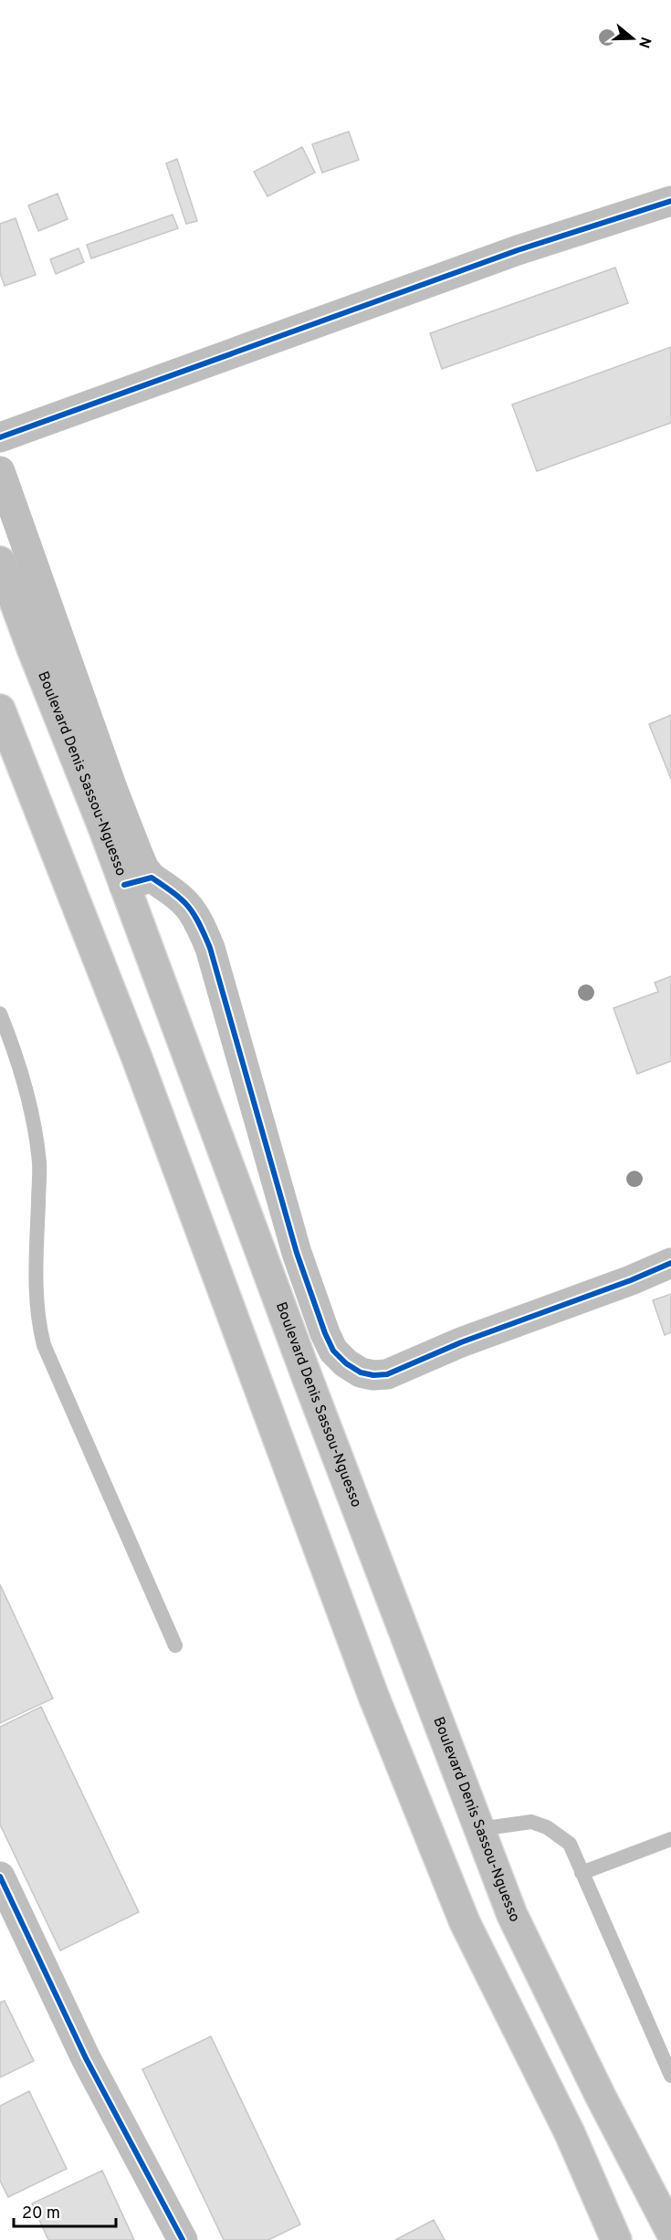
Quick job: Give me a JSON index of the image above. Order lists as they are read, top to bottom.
{
  "streets": {
    "main road": ["Boulevard Denis Sassou-Nguesso"]
  },
  "scale_bar": "20 m",
  "north": "right"
}
